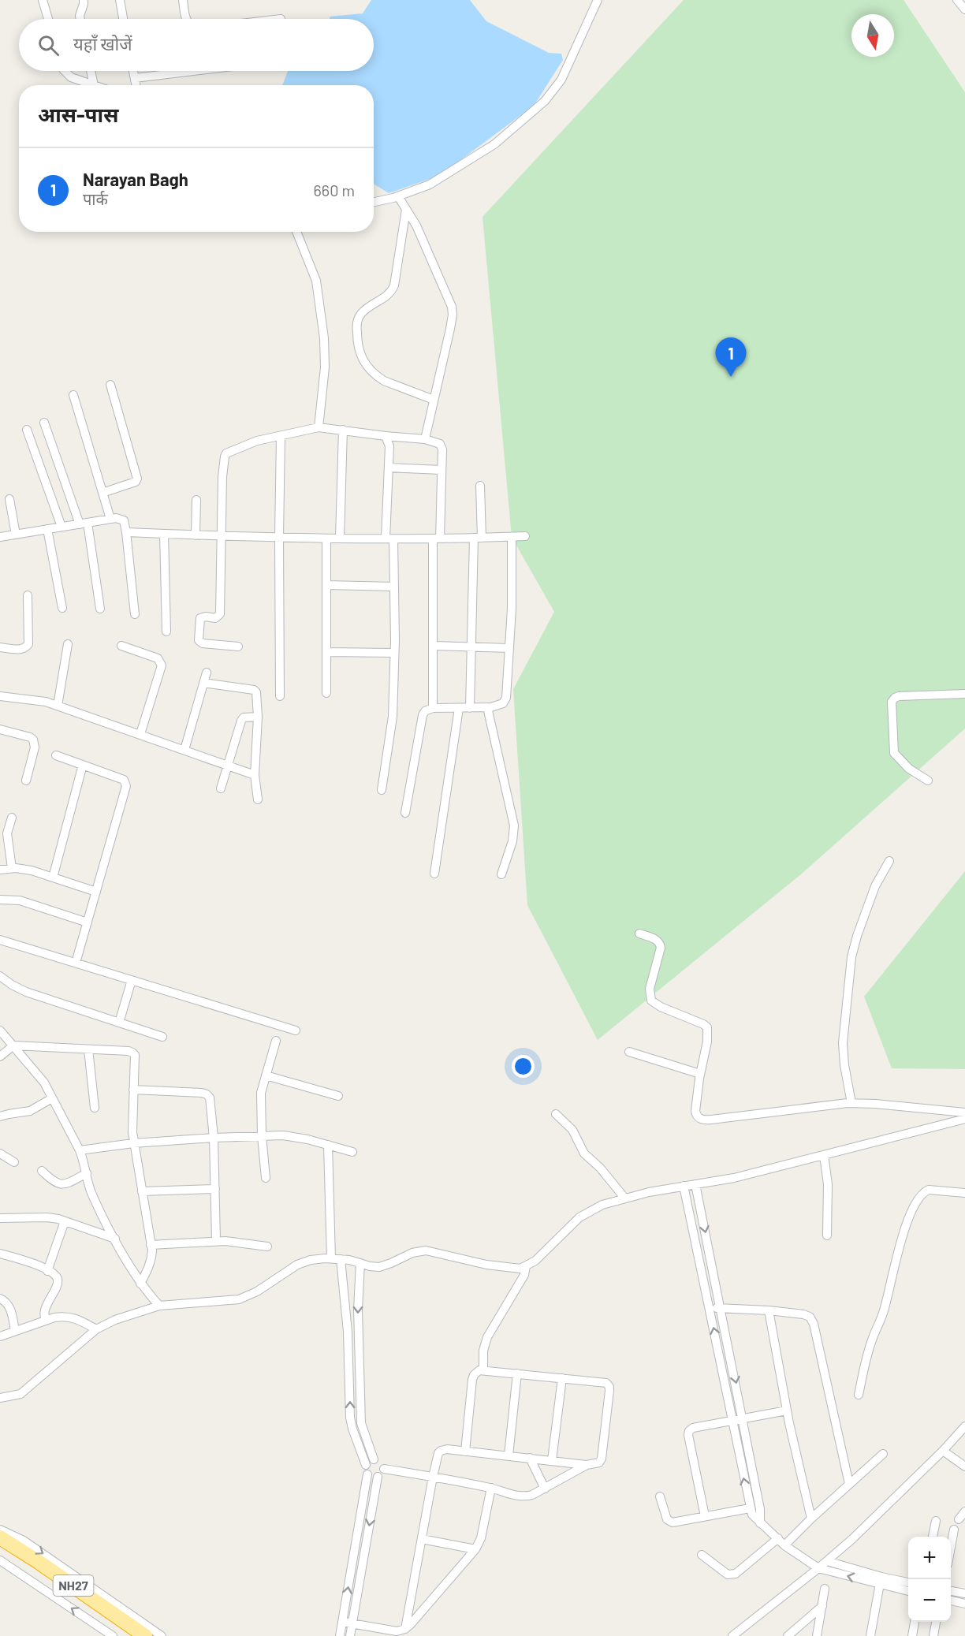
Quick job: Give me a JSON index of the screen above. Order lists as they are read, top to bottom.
{
  "streets": {
    "highway": ["NH27"]
  },
  "north": "bottom",
  "page": {
    "search": "यहाँ खोजें",
    "heading": "आस-पास",
    "list": [
      {
        "mark": "1",
        "name": "Narayan Bagh",
        "note": "पार्क",
        "value": "660 m"
      }
    ],
    "pins": "1",
    "map_buttons": ["+", "−"]
  }
}
